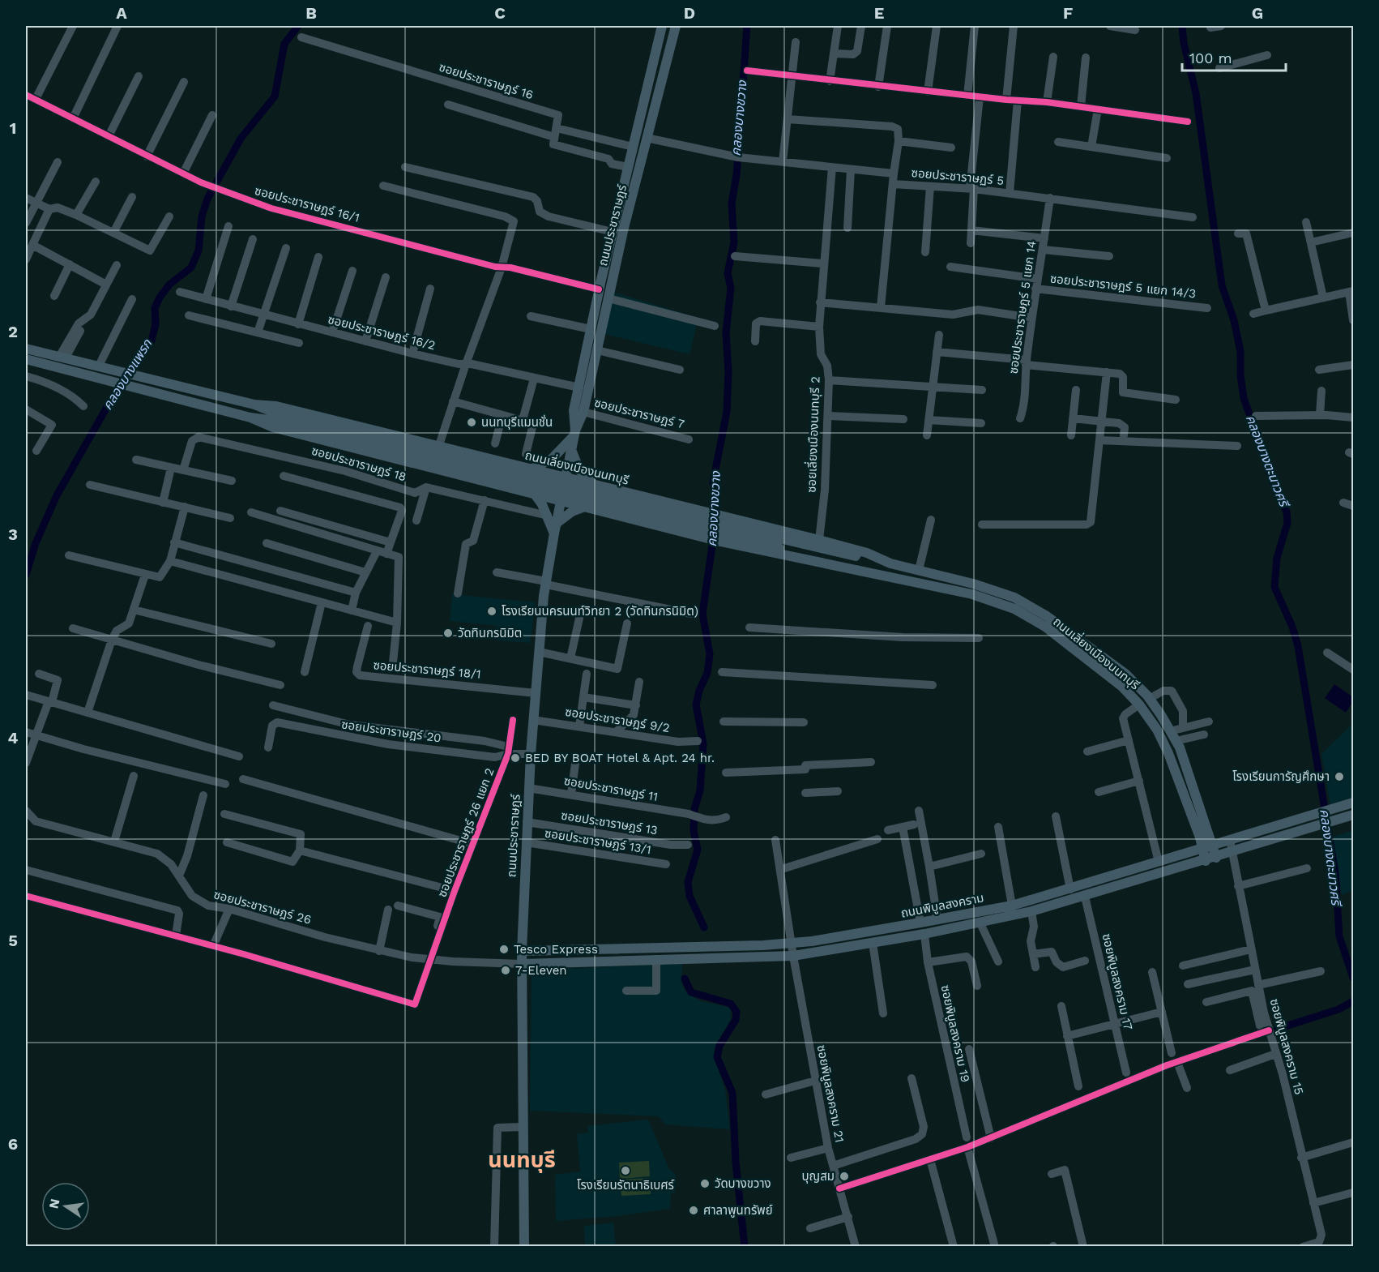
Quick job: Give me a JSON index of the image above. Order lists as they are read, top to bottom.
{
  "streets": {
    "main road": ["ถนนประชาราษฎร์", "ถนนเลี่ยงเมืองนนทบุรี", "ถนนพิบูลสงคราม"],
    "street": [
      "ซอยประชาราษฎร์ 16",
      "ซอยประชาราษฏร์ 5",
      "ซอยประชาราษฎร์ 16/1",
      "ซอยประชาราษฎร์ 5 แยก 14/3",
      "ซอยประชาราษฎร์ 5 แยก 14",
      "ซอยประชาราษฎร์ 16/2",
      "ซอยประชาราษฎร์ 7",
      "ซอยเลี่ยงเมืองนนทบุรี 2",
      "ซอยประชาราษฎร์ 18",
      "ซอยประชาราษฎร์ 18/1",
      "ซอยประชาราษฎร์ 9/2",
      "ซอยประชาราษฎร์ 20",
      "ซอยประชาราษฎร์ 11",
      "ซอยประชาราษฎร์ 13",
      "ซอยประชาราษฎร์ 26 แยก 2",
      "ซอยประชาราษฎร์ 13/1",
      "ซอยประชาราษฎร์ 26",
      "ซอยพิบูลสงคราม 17",
      "ซอยพิบูลสงคราม 19",
      "ซอยพิบูลสงคราม 15",
      "ซอยพิบูลสงคราม 21"
    ]
  },
  "crossings": [
    ["ซอยประชาราษฏร์ 5", "ถนนประชาราษฎร์"],
    ["ซอยประชาราษฏร์ 5", "ซอยประชาราษฎร์ 5 แยก 14"],
    ["ซอยประชาราษฏร์ 5", "ซอยเลี่ยงเมืองนนทบุรี 2"],
    ["ซอยประชาราษฎร์ 16/1", "ถนนประชาราษฎร์"],
    ["ถนนประชาราษฎร์", "ซอยประชาราษฎร์ 16/2"],
    ["ถนนประชาราษฎร์", "ซอยประชาราษฎร์ 7"],
    ["ถนนประชาราษฎร์", "ถนนเลี่ยงเมืองนนทบุรี"],
    ["ถนนประชาราษฎร์", "ซอยประชาราษฎร์ 18/1"],
    ["ถนนประชาราษฎร์", "ซอยประชาราษฎร์ 9/2"],
    ["ถนนประชาราษฎร์", "ซอยประชาราษฎร์ 20"],
    ["ถนนประชาราษฎร์", "ซอยประชาราษฎร์ 11"],
    ["ถนนประชาราษฎร์", "ซอยประชาราษฎร์ 13"],
    ["ถนนประชาราษฎร์", "ซอยประชาราษฎร์ 13/1"],
    ["ถนนประชาราษฎร์", "ถนนพิบูลสงคราม"],
    ["ถนนประชาราษฎร์", "ซอยประชาราษฎร์ 26"],
    ["ซอยประชาราษฎร์ 5 แยก 14/3", "ซอยประชาราษฎร์ 5 แยก 14"],
    ["ซอยเลี่ยงเมืองนนทบุรี 2", "ถนนเลี่ยงเมืองนนทบุรี"],
    ["ถนนเลี่ยงเมืองนนทบุรี", "ถนนพิบูลสงคราม"],
    ["ซอยประชาราษฎร์ 20", "ซอยประชาราษฎร์ 26 แยก 2"],
    ["ซอยประชาราษฎร์ 26 แยก 2", "ซอยประชาราษฎร์ 26"],
    ["ถนนพิบูลสงคราม", "ซอยประชาราษฎร์ 26"],
    ["ถนนพิบูลสงคราม", "ซอยพิบูลสงคราม 17"],
    ["ถนนพิบูลสงคราม", "ซอยพิบูลสงคราม 19"],
    ["ถนนพิบูลสงคราม", "ซอยพิบูลสงคราม 15"],
    ["ถนนพิบูลสงคราม", "ซอยพิบูลสงคราม 21"]
  ],
  "districts": ["นนทบุรี"],
  "water": ["คลองบางขวาง", "คลองบางแพรก", "คลองบางตะนาวศรี"],
  "places": [
    "นนทบุรีแมนชั่น",
    "โรงเรียนนครนนท์วิทยา 2 (วัดทินกรนิมิต)",
    "วัดทินกรนิมิต",
    "BED BY BOAT Hotel & Apt. 24 hr.",
    "โรงเรียนการัญศึกษา",
    "Tesco Express",
    "7-Eleven",
    "โรงเรียนรัตนาธิเบศร์",
    "บุญสม",
    "วัดบางขวาง",
    "ศาลาพูนทรัพย์"
  ],
  "scale_bar": "100 m",
  "north": "left",
  "grid": {
    "columns": [
      "A",
      "B",
      "C",
      "D",
      "E",
      "F",
      "G"
    ],
    "rows": [
      "1",
      "2",
      "3",
      "4",
      "5",
      "6"
    ]
  }
}
